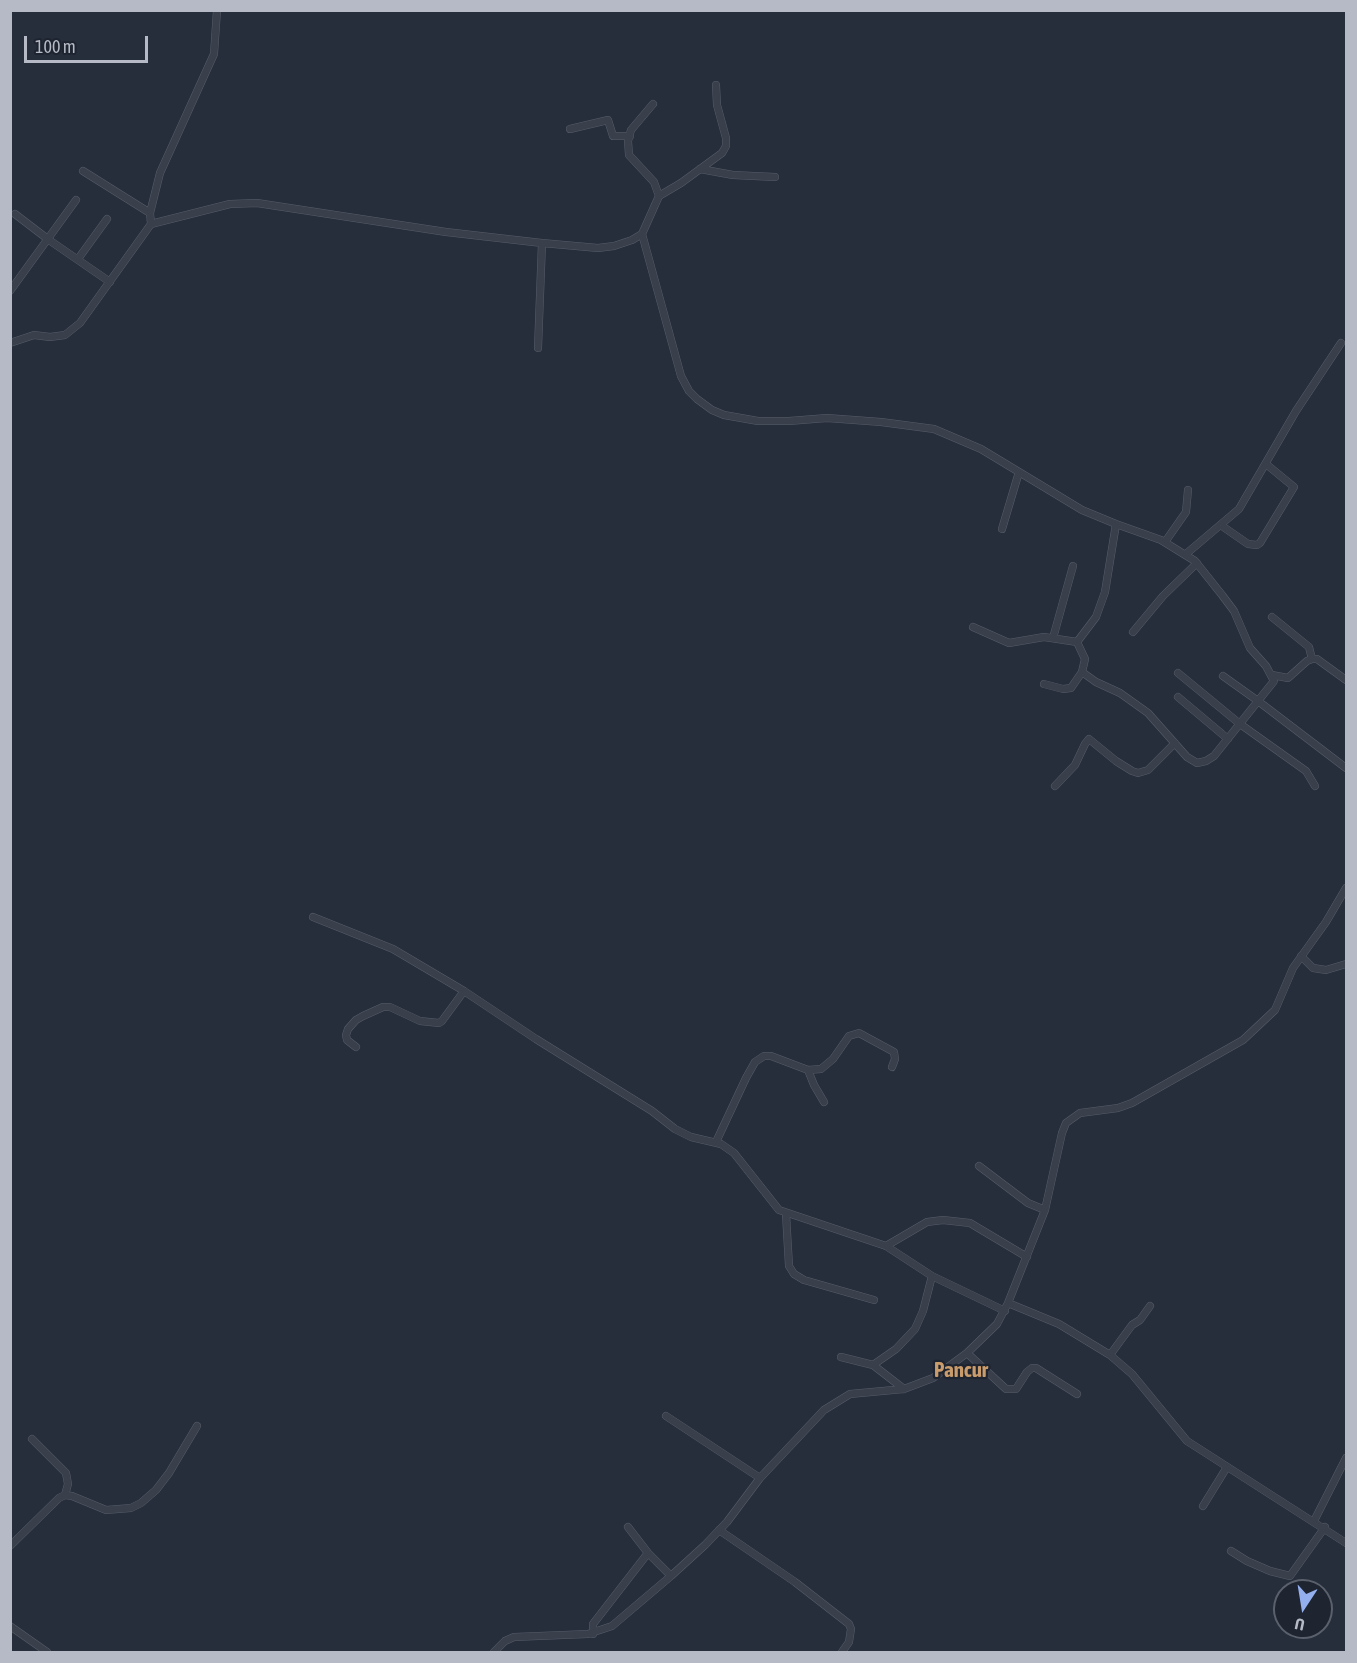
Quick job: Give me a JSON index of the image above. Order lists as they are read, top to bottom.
{
  "districts": ["Pancur"],
  "scale_bar": "100 m",
  "north": "bottom"
}
